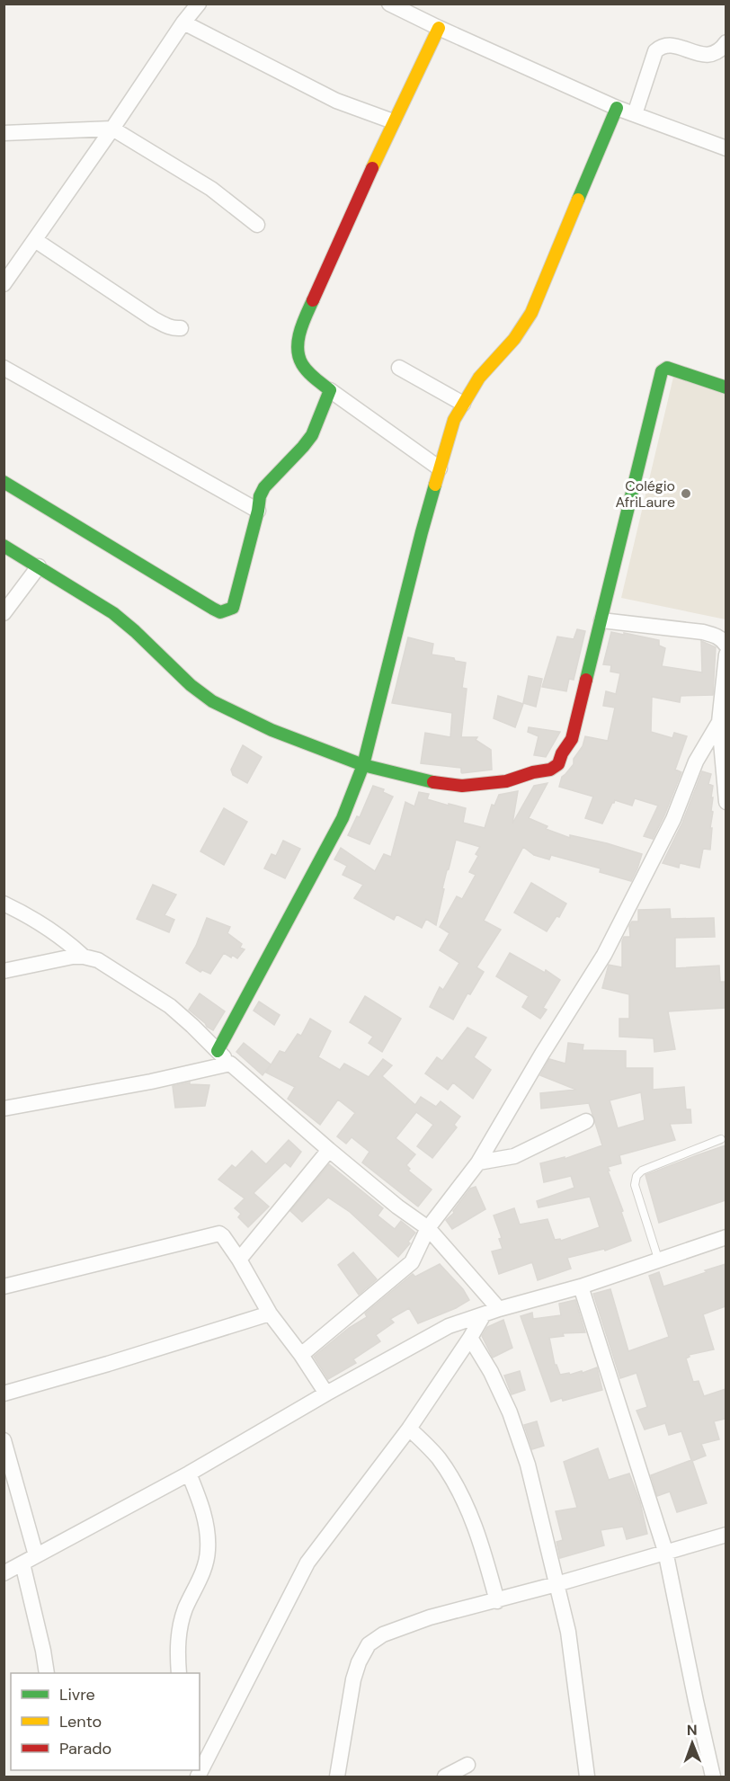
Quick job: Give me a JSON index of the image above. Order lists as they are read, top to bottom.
{
  "places": ["Colégio AfriLaure"],
  "legend": ["Livre", "Lento", "Parado"],
  "north": "top"
}
